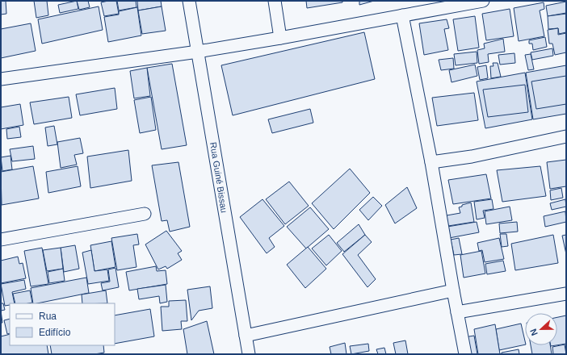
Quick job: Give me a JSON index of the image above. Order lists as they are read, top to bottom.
{
  "streets": {
    "street": ["Rua Guiné Bissau"]
  },
  "legend": ["Rua", "Edifício"],
  "north": "left"
}
